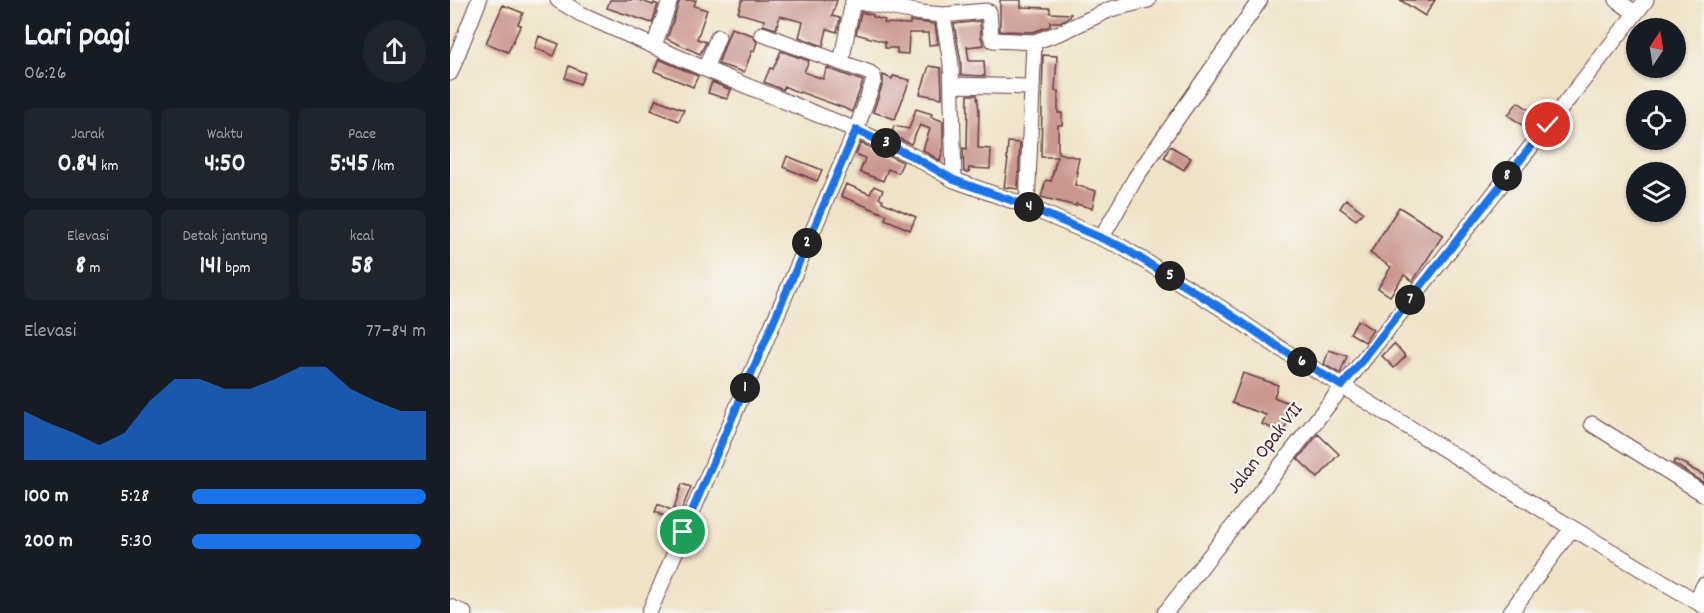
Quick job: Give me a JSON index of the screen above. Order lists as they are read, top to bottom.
{
  "streets": {
    "street": ["Jalan Opak VII"]
  },
  "north": "top",
  "page": {
    "heading": ["Lari pagi", "06:26"],
    "stats": [
      ["Jarak", "0.84 km"],
      ["Waktu", "4:50"],
      ["Pace", "5:45 /km"],
      ["Elevasi", "8 m"],
      ["Detak jantung", "141 bpm"],
      ["kcal", "58"]
    ],
    "pins": [
      "3",
      "8",
      "4",
      "2",
      "5",
      "7",
      "6",
      "1"
    ],
    "chart": ["Elevasi", "77–84 m"],
    "list": [
      {
        "name": "100 m",
        "note": "5:28"
      },
      {
        "name": "200 m",
        "note": "5:30"
      }
    ]
  }
}
